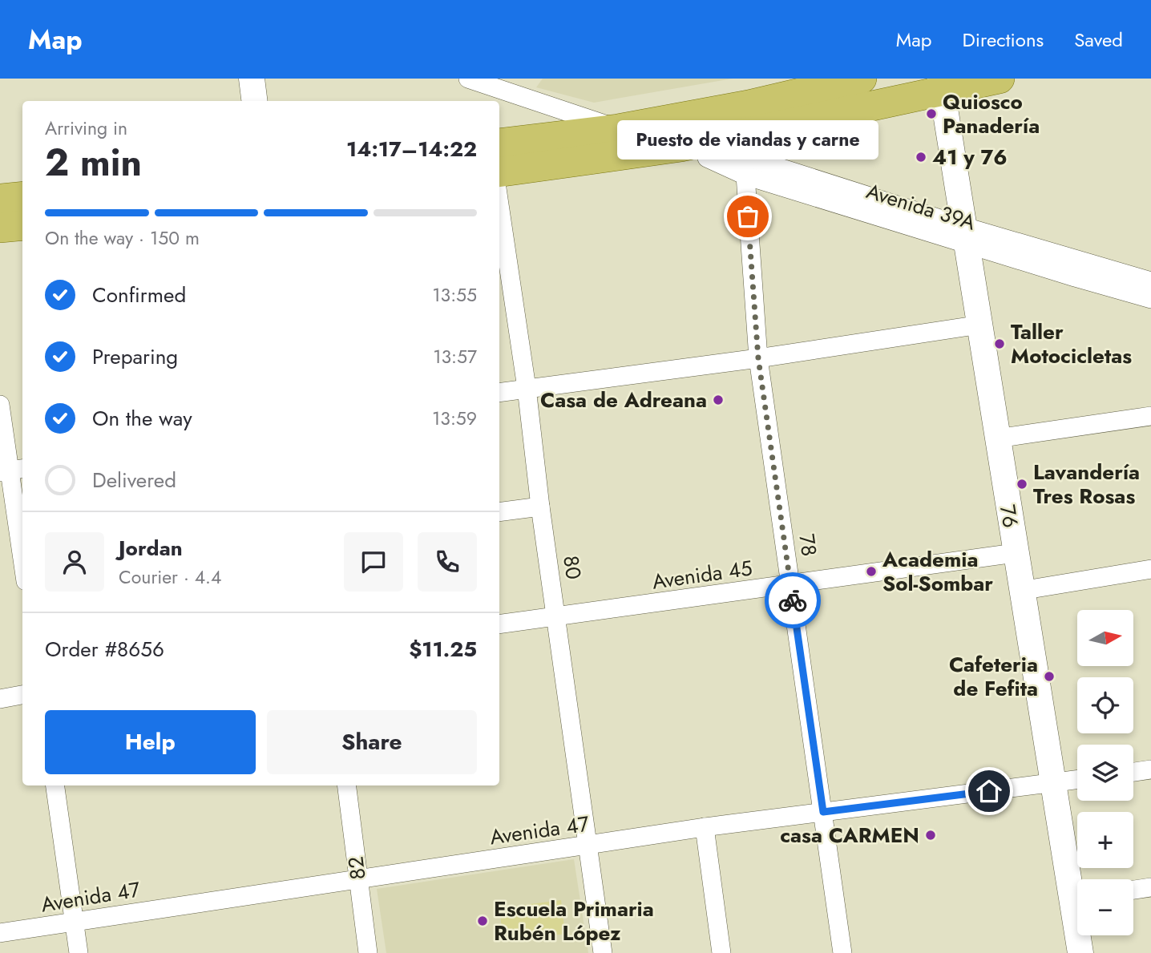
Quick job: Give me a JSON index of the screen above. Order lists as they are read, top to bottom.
{
  "streets": {
    "street": [
      "Avenida 39A",
      "76",
      "78",
      "80",
      "Avenida 45",
      "Avenida 47",
      "82"
    ]
  },
  "crossings": [
    ["Avenida 39A", "76"],
    ["Avenida 39A", "78"],
    ["76", "Avenida 45"],
    ["76", "Avenida 47"],
    ["78", "Avenida 45"],
    ["78", "Avenida 47"],
    ["80", "Avenida 45"],
    ["80", "Avenida 47"],
    ["Avenida 47", "82"]
  ],
  "places": [
    "Quiosco Panadería",
    "41 y 76",
    "Puesto de viandas y carne",
    "Taller Motocicletas",
    "Casa de Adreana",
    "Lavandería Tres Rosas",
    "Academia Sol-Sombar",
    "Cafeteria de Fefita",
    "casa CARMEN",
    "Escuela Primaria Rubén López"
  ],
  "north": "right",
  "page": {
    "header": "Map",
    "nav": ["Map", "Directions", "Saved"],
    "heading": ["2 min", "Arriving in", "14:17–14:22"],
    "panel": [
      "Jordan",
      "Courier · 4.4",
      "Order #8656",
      "$11.25"
    ],
    "bubble": "Puesto de viandas y carne",
    "bar": "On the way · 150 m",
    "list": [
      ["Confirmed", "13:55"],
      ["Preparing", "13:57"],
      ["On the way", "13:59"],
      "Delivered"
    ],
    "map_buttons": ["+", "−"],
    "buttons": ["Help", "Share"]
  }
}
